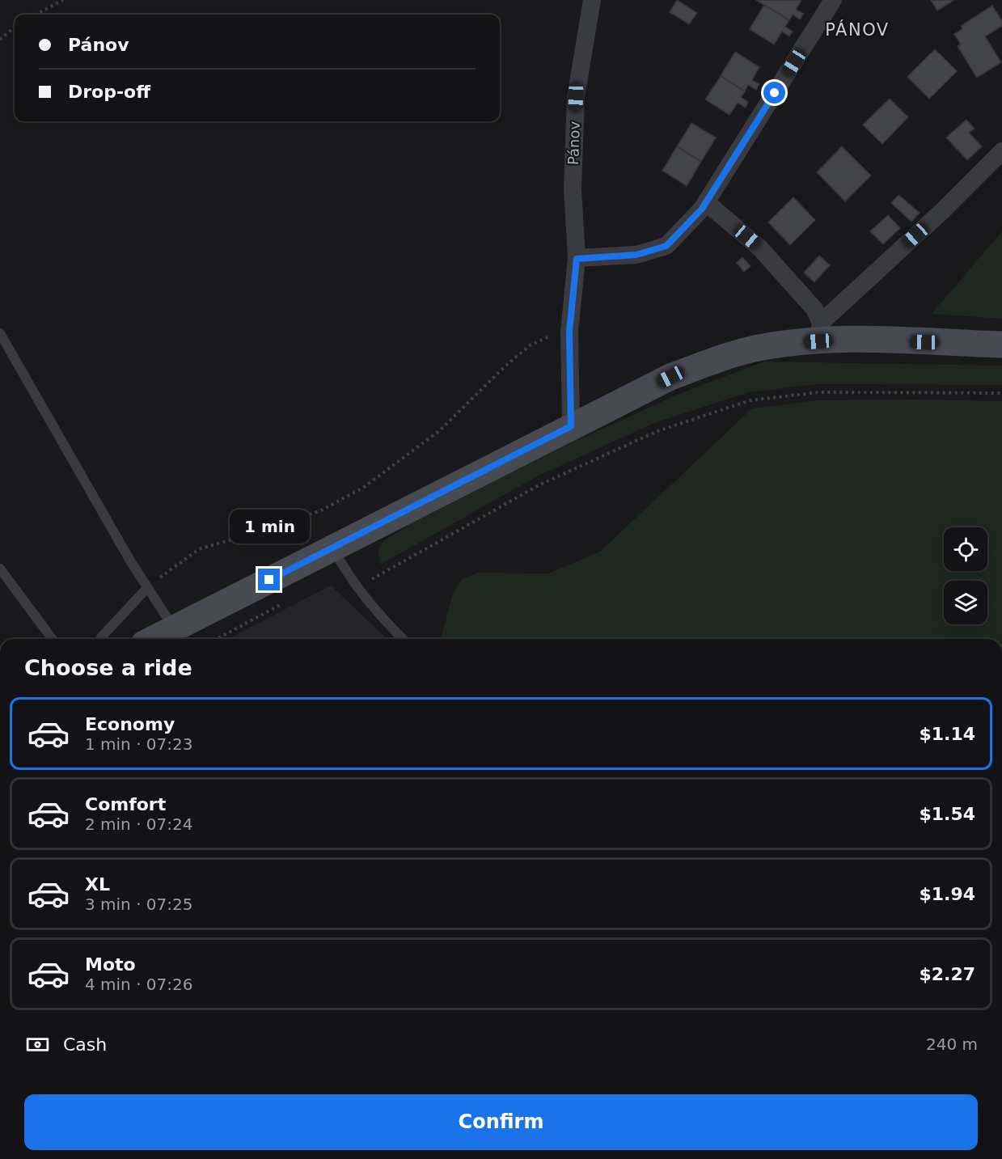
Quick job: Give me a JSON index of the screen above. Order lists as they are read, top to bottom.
{
  "streets": {
    "street": ["Pánov"]
  },
  "districts": ["PÁNOV"],
  "page": {
    "banner": ["Pánov", "Drop-off"],
    "bubble": "1 min",
    "heading": "Choose a ride",
    "list": [
      {
        "name": "Economy",
        "note": "1 min · 07:23",
        "value": "$1.14"
      },
      {
        "name": "Comfort",
        "note": "2 min · 07:24",
        "value": "$1.54"
      },
      {
        "name": "XL",
        "note": "3 min · 07:25",
        "value": "$1.94"
      },
      {
        "name": "Moto",
        "note": "4 min · 07:26",
        "value": "$2.27"
      }
    ],
    "pay": ["Cash", "240 m"],
    "buttons": "Confirm"
  }
}
